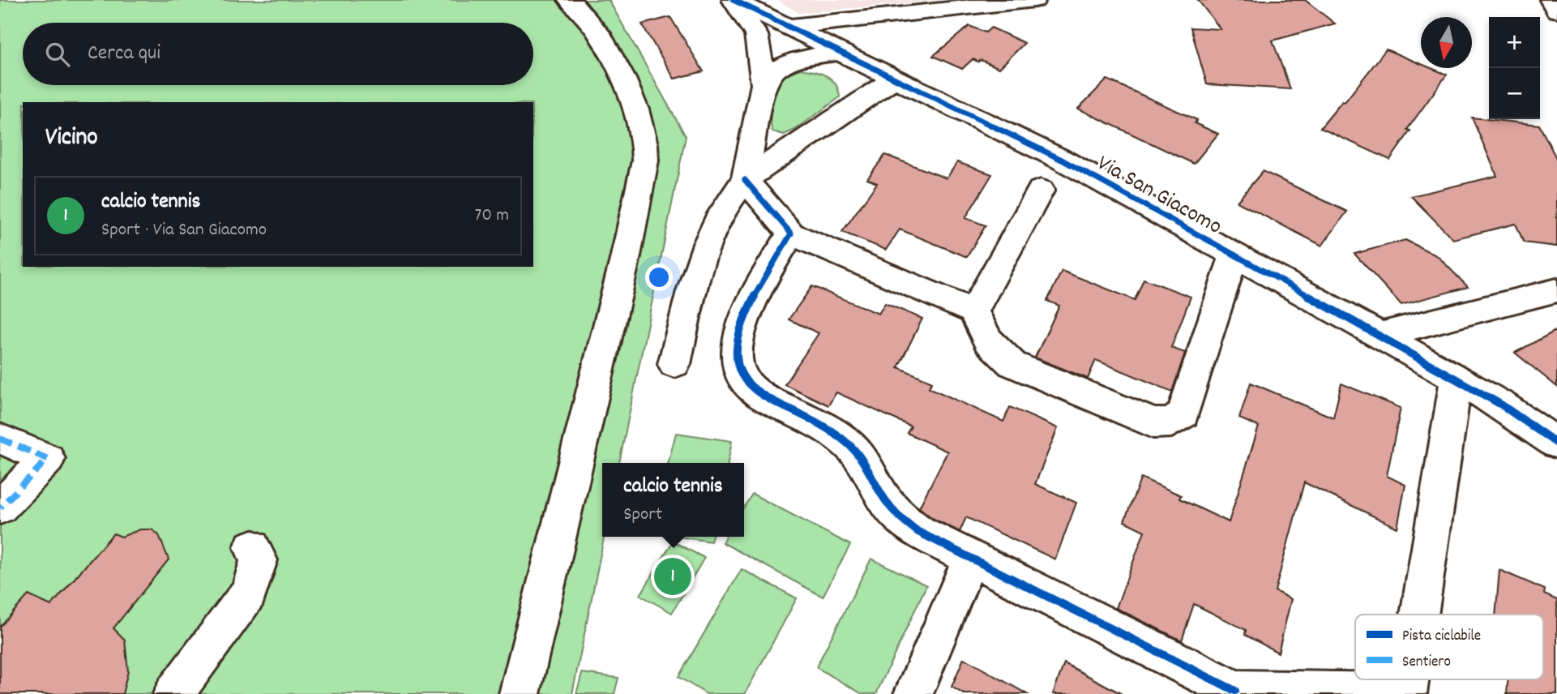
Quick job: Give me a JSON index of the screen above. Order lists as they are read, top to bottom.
{
  "streets": {
    "street": ["Via San Giacomo"]
  },
  "legend": ["Pista ciclabile", "Sentiero"],
  "north": "bottom",
  "page": {
    "map_buttons": ["+", "−"],
    "search": "Cerca qui",
    "heading": "Vicino",
    "list": [
      {
        "mark": "1",
        "name": "calcio tennis",
        "note": "Sport · Via San Giacomo",
        "value": "70 m"
      }
    ],
    "popup": ["calcio tennis", "Sport"],
    "pins": "1"
  }
}
